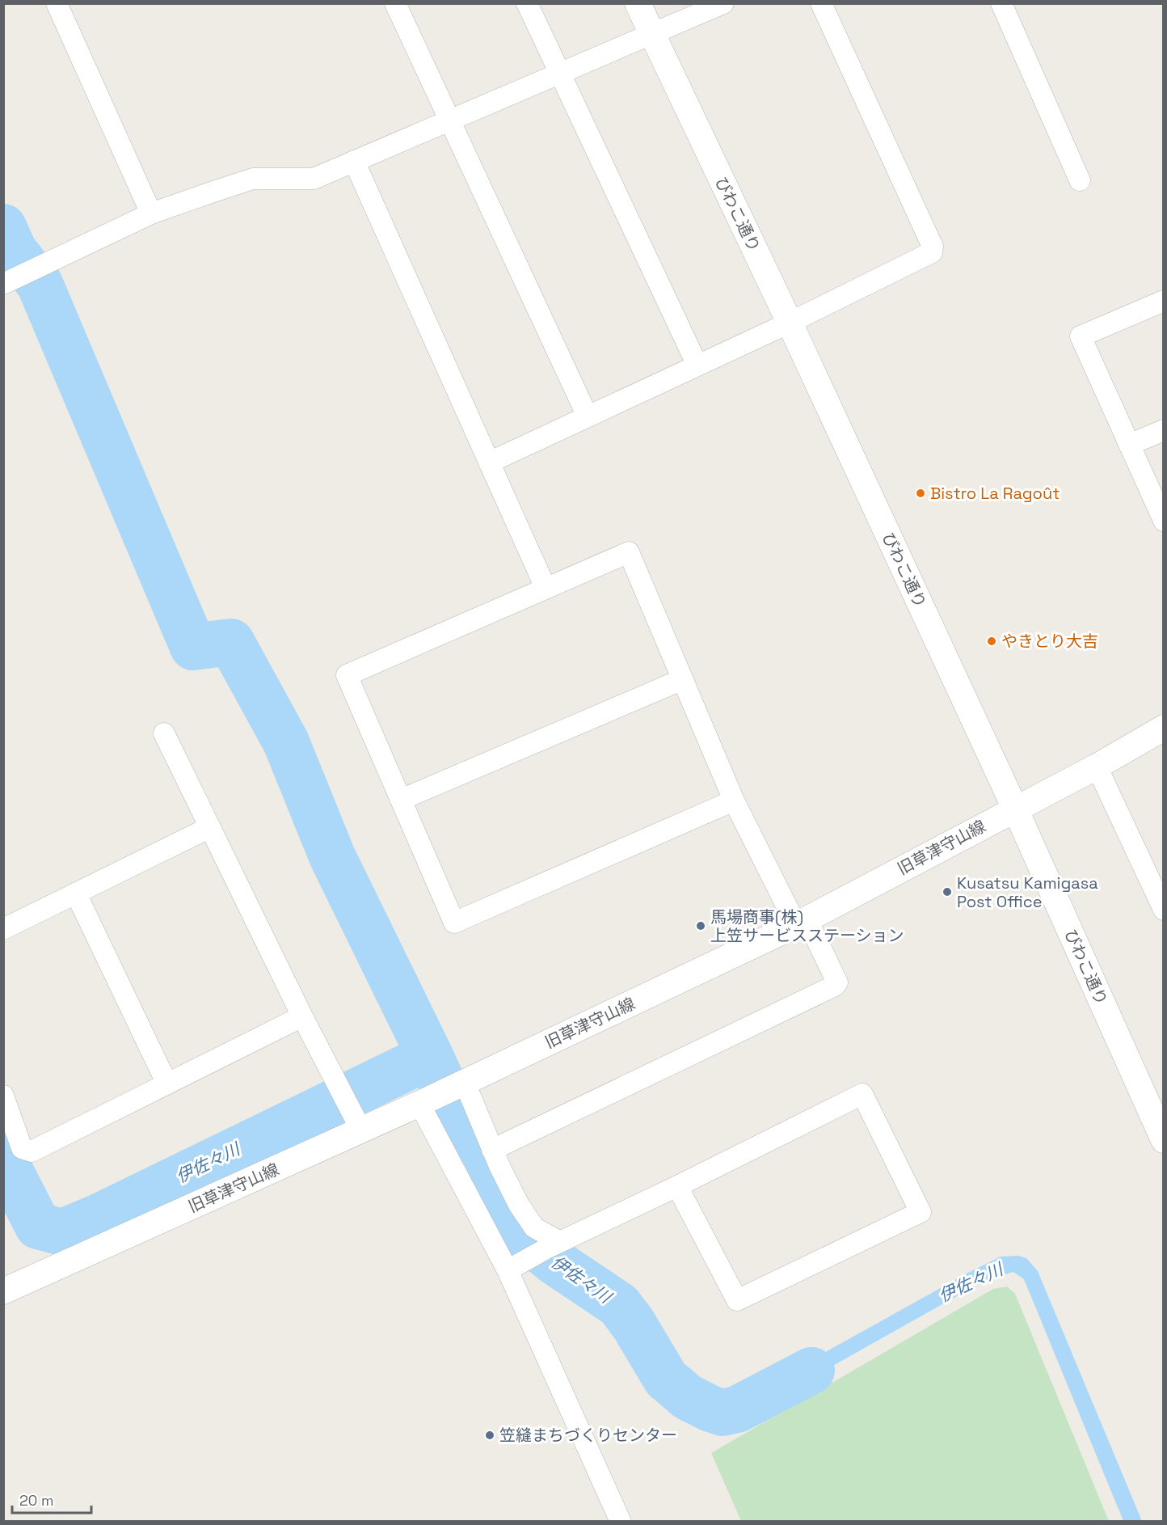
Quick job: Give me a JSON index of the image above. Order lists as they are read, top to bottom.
{
  "streets": {
    "street": ["びわこ通り", "旧草津守山線"]
  },
  "crossings": [
    ["びわこ通り", "旧草津守山線"]
  ],
  "water": ["伊佐々川"],
  "places": [
    "Bistro La Ragoût",
    "やきとり大吉",
    "Kusatsu Kamigasa Post Office",
    "馬場商事(株) 上笠サービスステーション",
    "笠縫まちづくりセンター"
  ],
  "scale_bar": "20 m"
}
